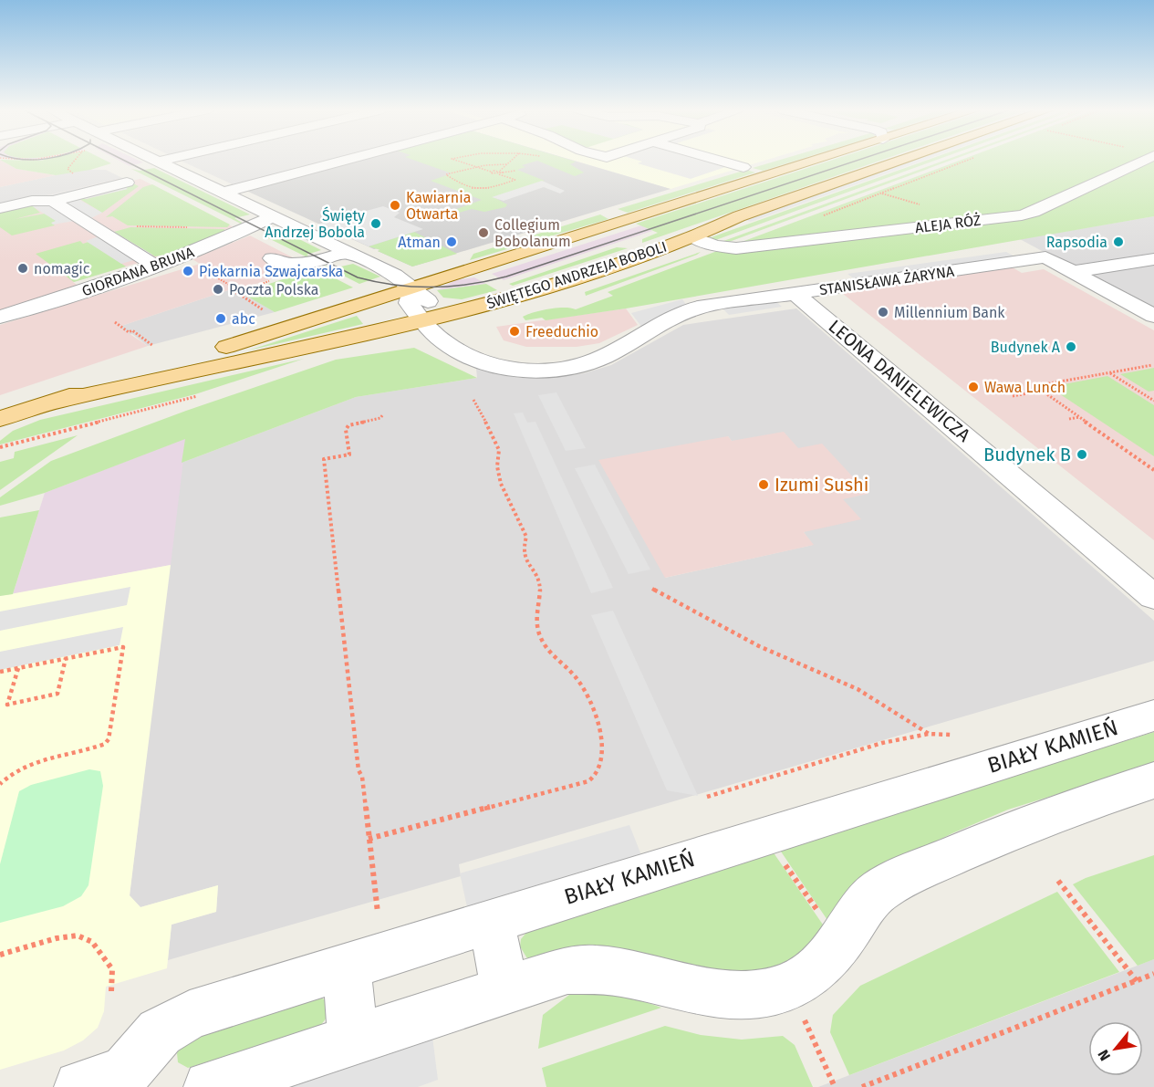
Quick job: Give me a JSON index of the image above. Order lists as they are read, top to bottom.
{
  "streets": {
    "main road": ["ŚWIĘTEGO ANDRZEJA BOBOLI"],
    "street": [
      "ALEJA RÓŻ",
      "GIORDANA BRUNA",
      "STANISŁAWA ŻARYNA",
      "LEONA DANIELEWICZA",
      "BIAŁY KAMIEŃ"
    ]
  },
  "crossings": [
    ["ALEJA RÓŻ", "ŚWIĘTEGO ANDRZEJA BOBOLI"],
    ["ŚWIĘTEGO ANDRZEJA BOBOLI", "STANISŁAWA ŻARYNA"],
    ["STANISŁAWA ŻARYNA", "LEONA DANIELEWICZA"]
  ],
  "places": [
    "Kawiarnia Otwarta",
    "Święty Andrzej Bobola",
    "Collegium Bobolanum",
    "Atman",
    "Rapsodia",
    "nomagic",
    "Piekarnia Szwajcarska",
    "Poczta Polska",
    "Millennium Bank",
    "abc",
    "Freeduchio",
    "Budynek A",
    "Wawa Lunch",
    "Budynek B",
    "Izumi Sushi"
  ],
  "north": "bottom left"
}
